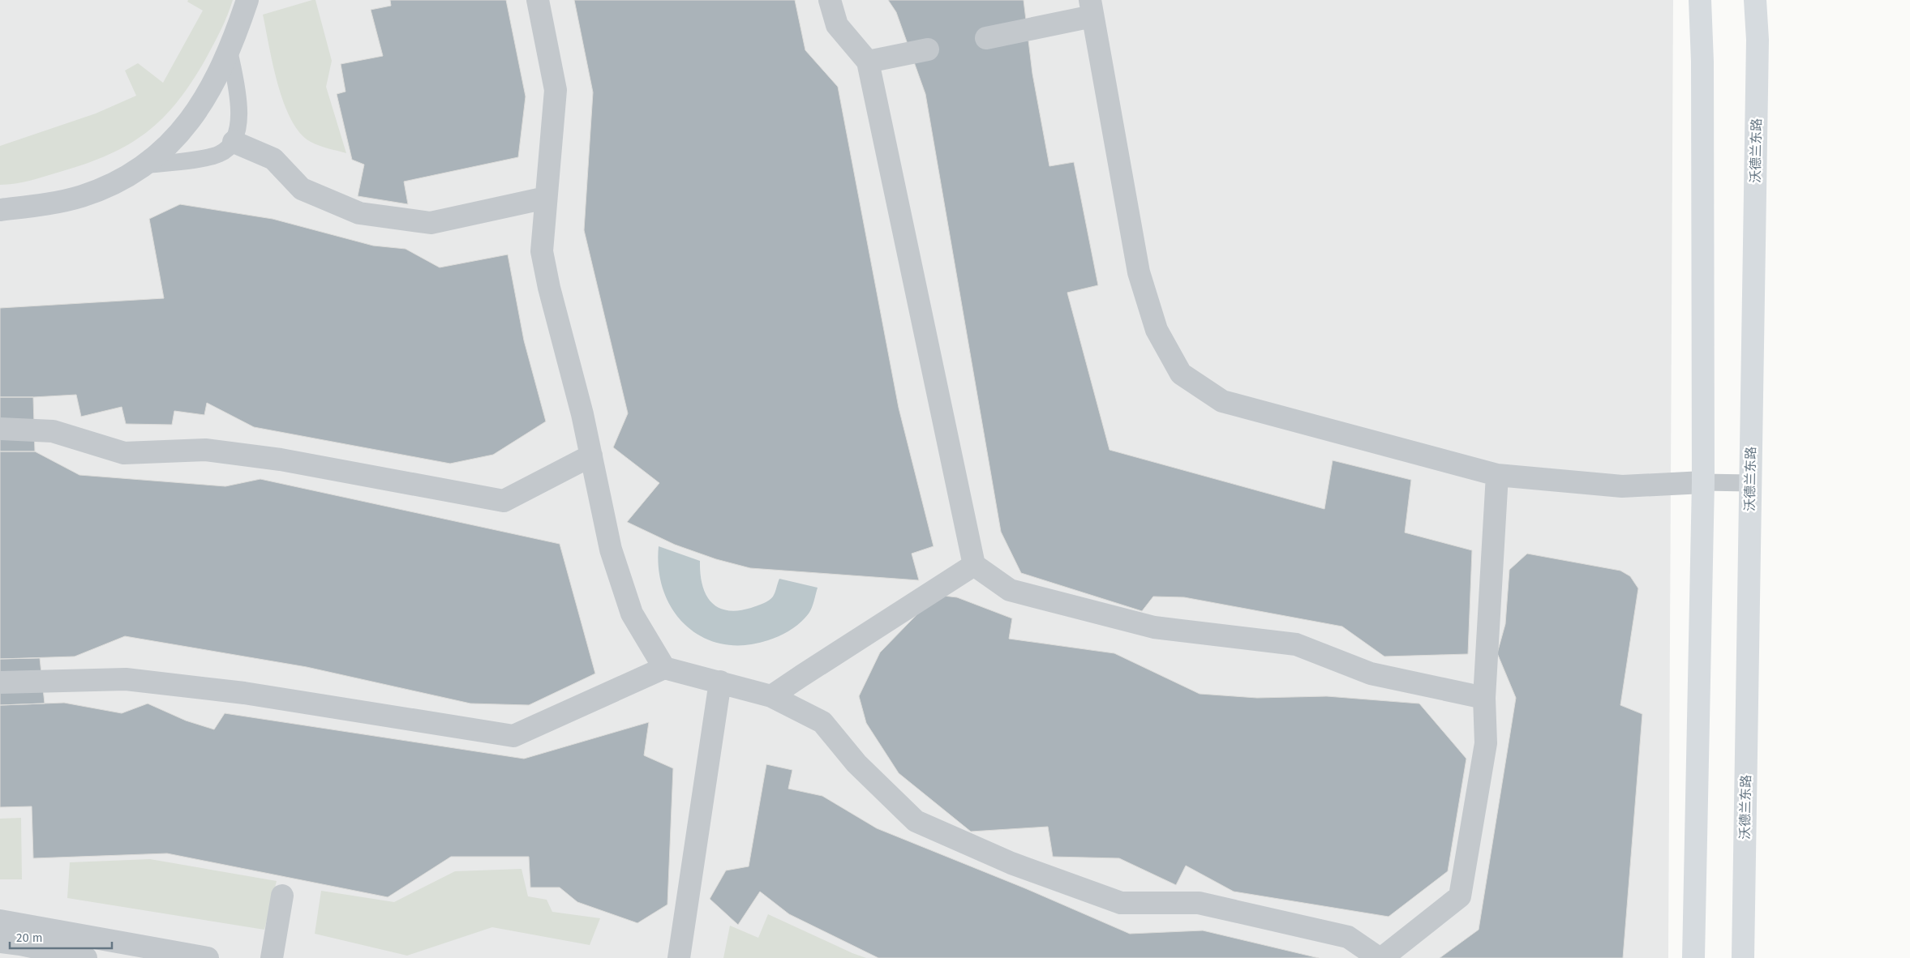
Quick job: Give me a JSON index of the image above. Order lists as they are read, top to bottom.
{
  "streets": {
    "street": ["沃德兰东路"]
  },
  "scale_bar": "20 m"
}
